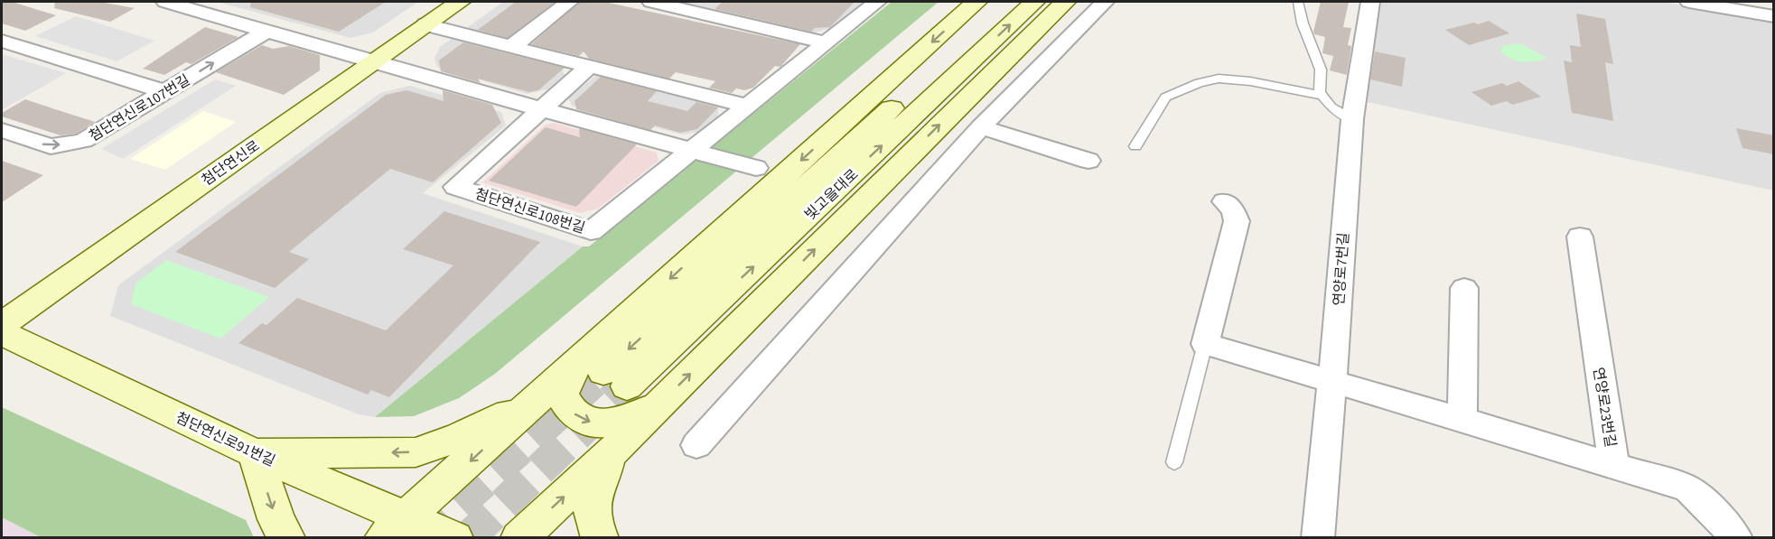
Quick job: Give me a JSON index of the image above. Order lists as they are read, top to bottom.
{
  "streets": {
    "main road": ["첨단연신로", "빛고을대로", "첨단연신로91번길"],
    "street": [
      "첨단연신로107번길",
      "첨단연신로108번길",
      "연양로7번길",
      "연양로23번길"
    ]
  },
  "one_way": ["첨단연신로107번길"]
}
